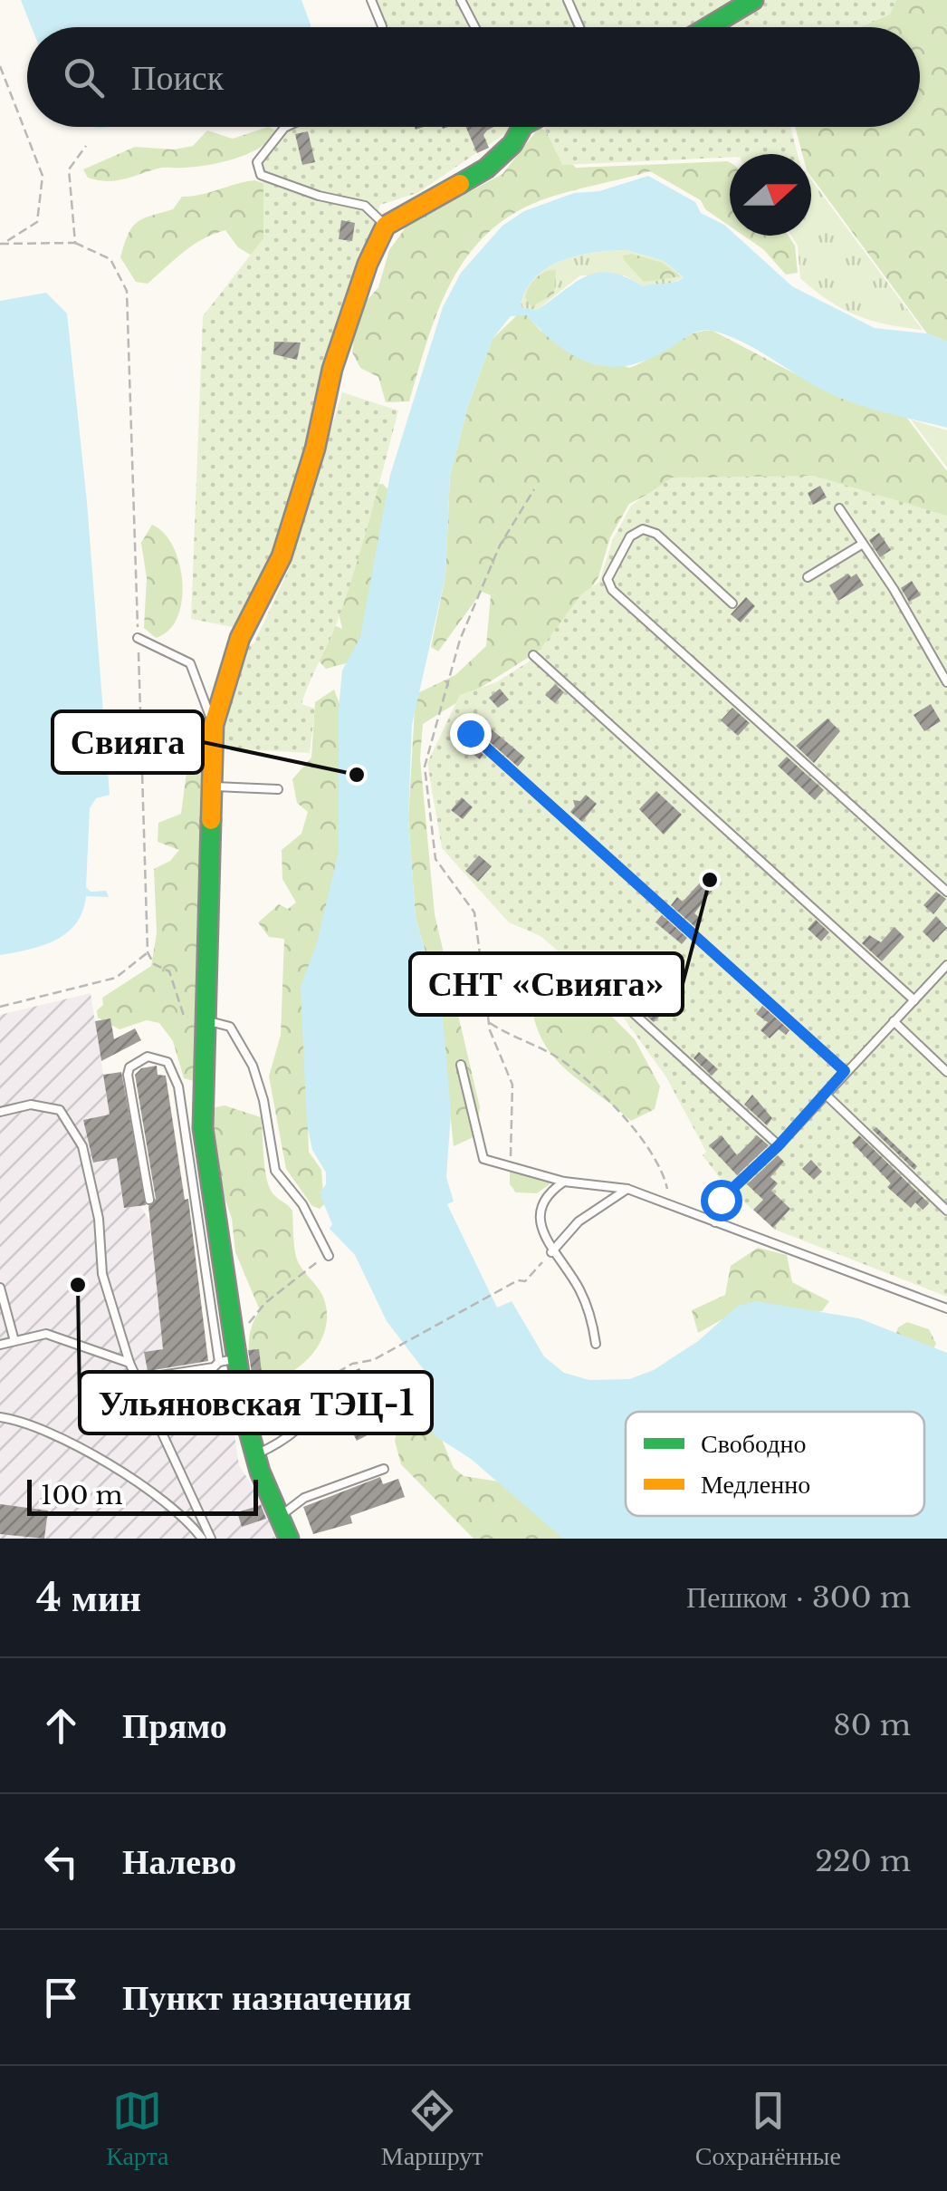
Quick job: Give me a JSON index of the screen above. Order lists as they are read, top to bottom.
{
  "places": ["Свияга", "СНТ «Свияга»", "Ульяновская ТЭЦ-1"],
  "legend": ["Свободно", "Медленно"],
  "scale_bar": "100 m",
  "north": "right",
  "page": {
    "search": "Поиск",
    "scale": "100 m",
    "heading": ["4 мин", "Пешком · 300 m"],
    "list": [
      ["Прямо", "80 m"],
      ["Налево", "220 m"],
      "Пункт назначения"
    ],
    "nav": ["Карта", "Маршрут", "Сохранённые"]
  }
}
